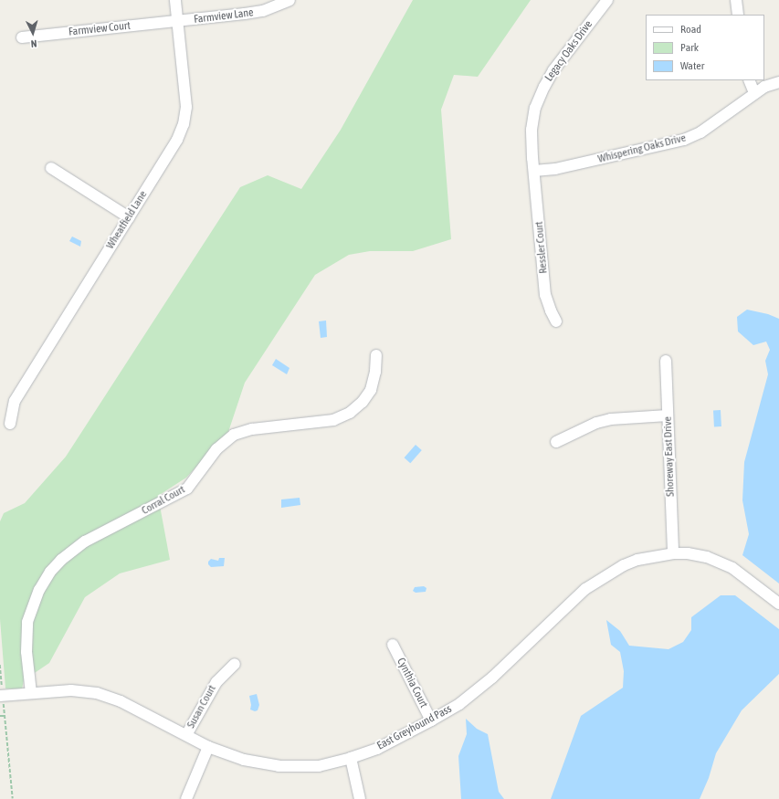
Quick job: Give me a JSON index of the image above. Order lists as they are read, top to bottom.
{
  "streets": {
    "street": [
      "Farmview Lane",
      "Farmview Court",
      "Legacy Oaks Drive",
      "Whispering Oaks Drive",
      "Wheatfield Lane",
      "Ressler Court",
      "Shoreway East Drive",
      "Corral Court",
      "Cynthia Court",
      "Susan Court",
      "East Greyhound Pass"
    ]
  },
  "crossings": [
    ["Farmview Lane", "Farmview Court"],
    ["Farmview Lane", "Wheatfield Lane"],
    ["Farmview Court", "Wheatfield Lane"],
    ["Legacy Oaks Drive", "Whispering Oaks Drive"],
    ["Legacy Oaks Drive", "Ressler Court"],
    ["Whispering Oaks Drive", "Ressler Court"],
    ["Shoreway East Drive", "East Greyhound Pass"],
    ["Corral Court", "East Greyhound Pass"],
    ["Cynthia Court", "East Greyhound Pass"],
    ["Susan Court", "East Greyhound Pass"]
  ],
  "legend": ["Road", "Park", "Water"],
  "north": "bottom"
}
